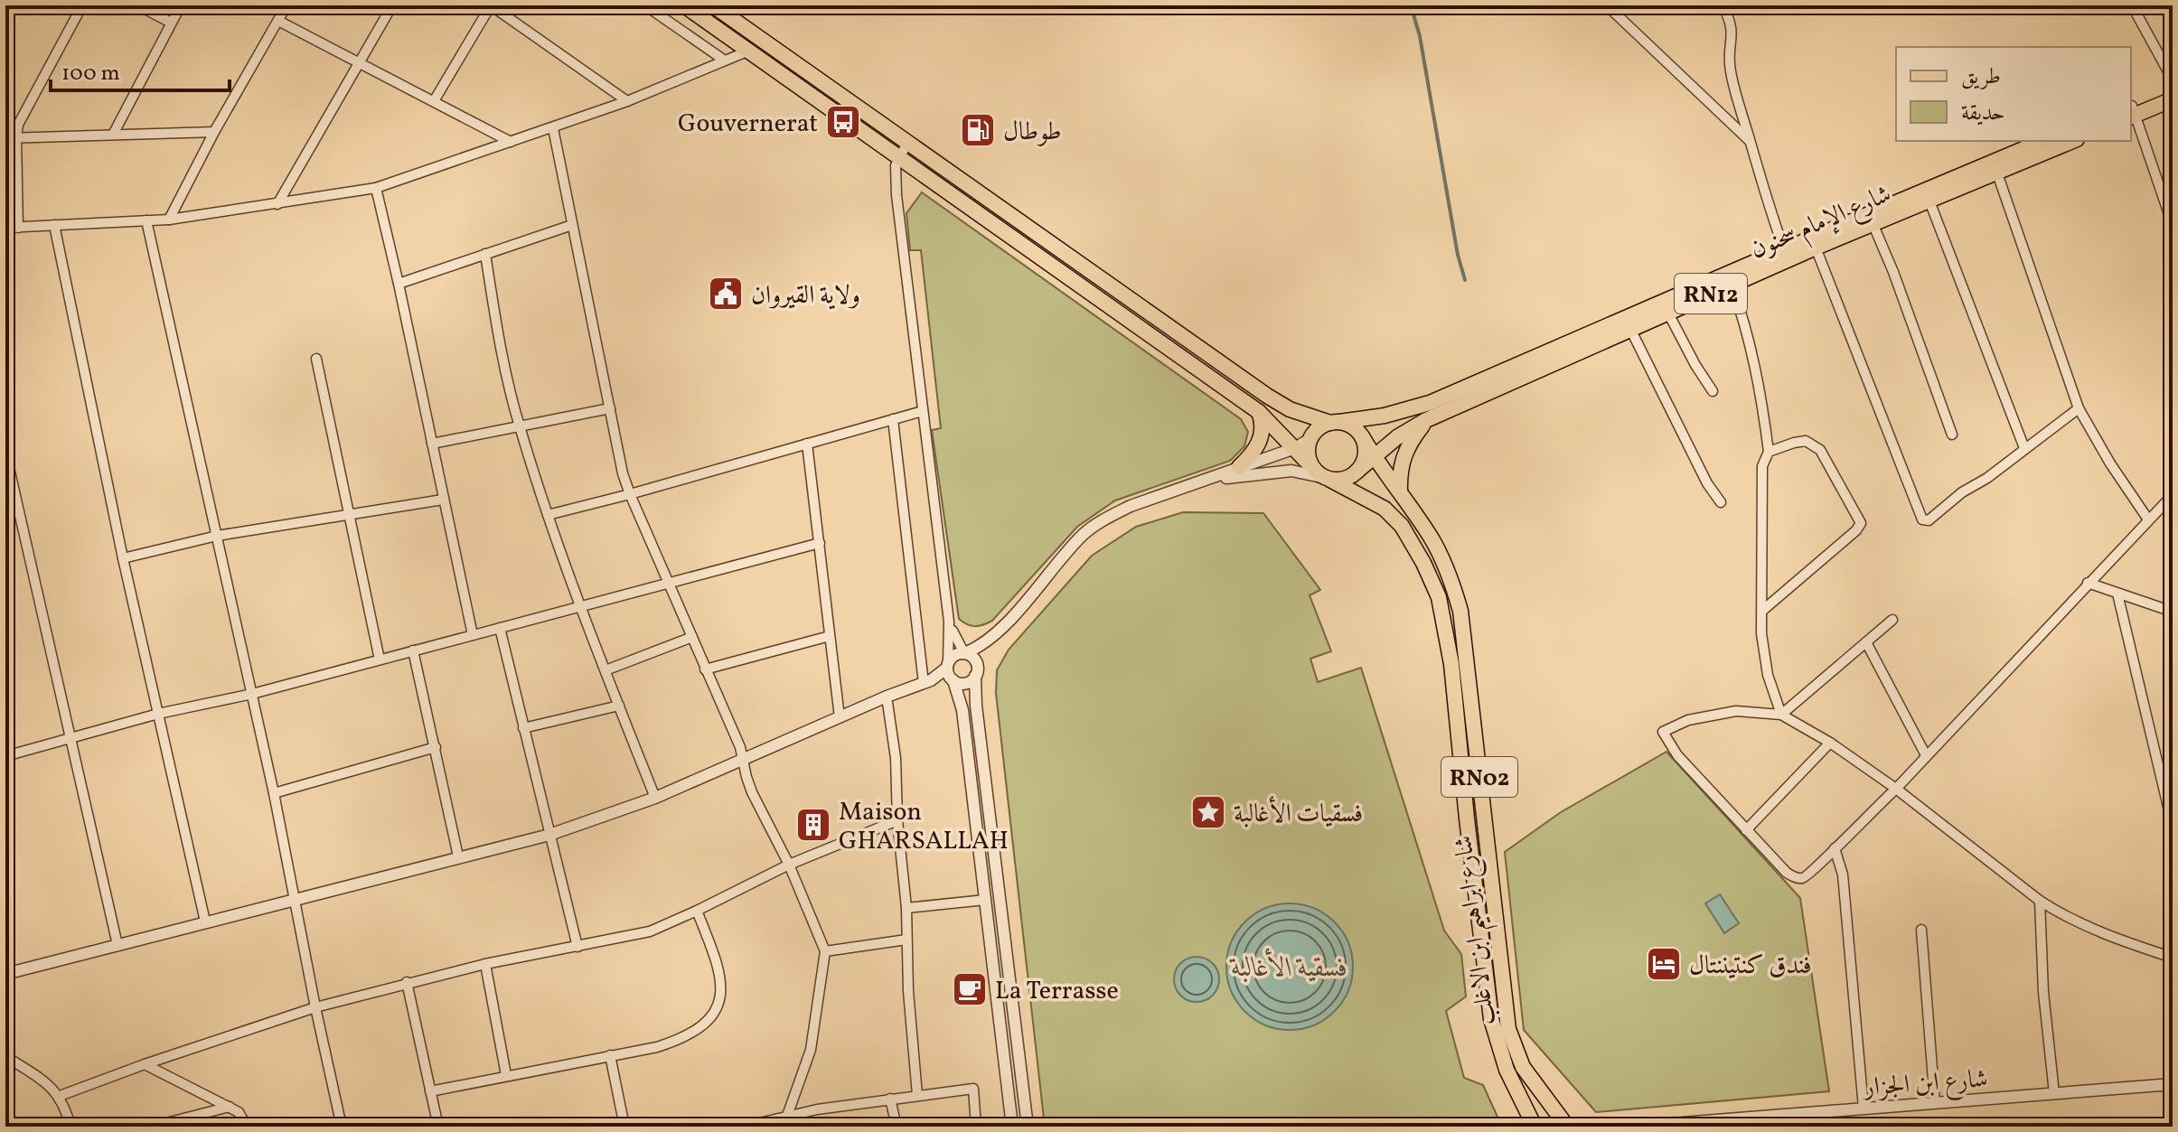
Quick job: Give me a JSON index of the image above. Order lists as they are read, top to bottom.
{
  "streets": {
    "main road": [
      "شارع الإمام سحنون",
      "RN12",
      "RN02",
      "شارع ابراهيم ابن الاغلب"
    ],
    "street": ["شارع ابن الجزار"]
  },
  "crossings": [
    ["شارع الإمام سحنون", "RN12"],
    ["شارع الإمام سحنون", "شارع ابراهيم ابن الاغلب"],
    ["RN12", "شارع ابراهيم ابن الاغلب"]
  ],
  "water": ["فسقية الأغالبة"],
  "places": {
    "bus stop": ["Gouvernerat"],
    "fuel station": ["طوطال"],
    "public building": ["ولاية القيروان"],
    "place": ["فسقيات الأغالبة"],
    "building": ["Maison GHARSALLAH"],
    "hotel": ["فندق كنتيننتال"],
    "cafe": ["La Terrasse"]
  },
  "legend": ["طريق", "حديقة"],
  "scale_bar": "100 m"
}
